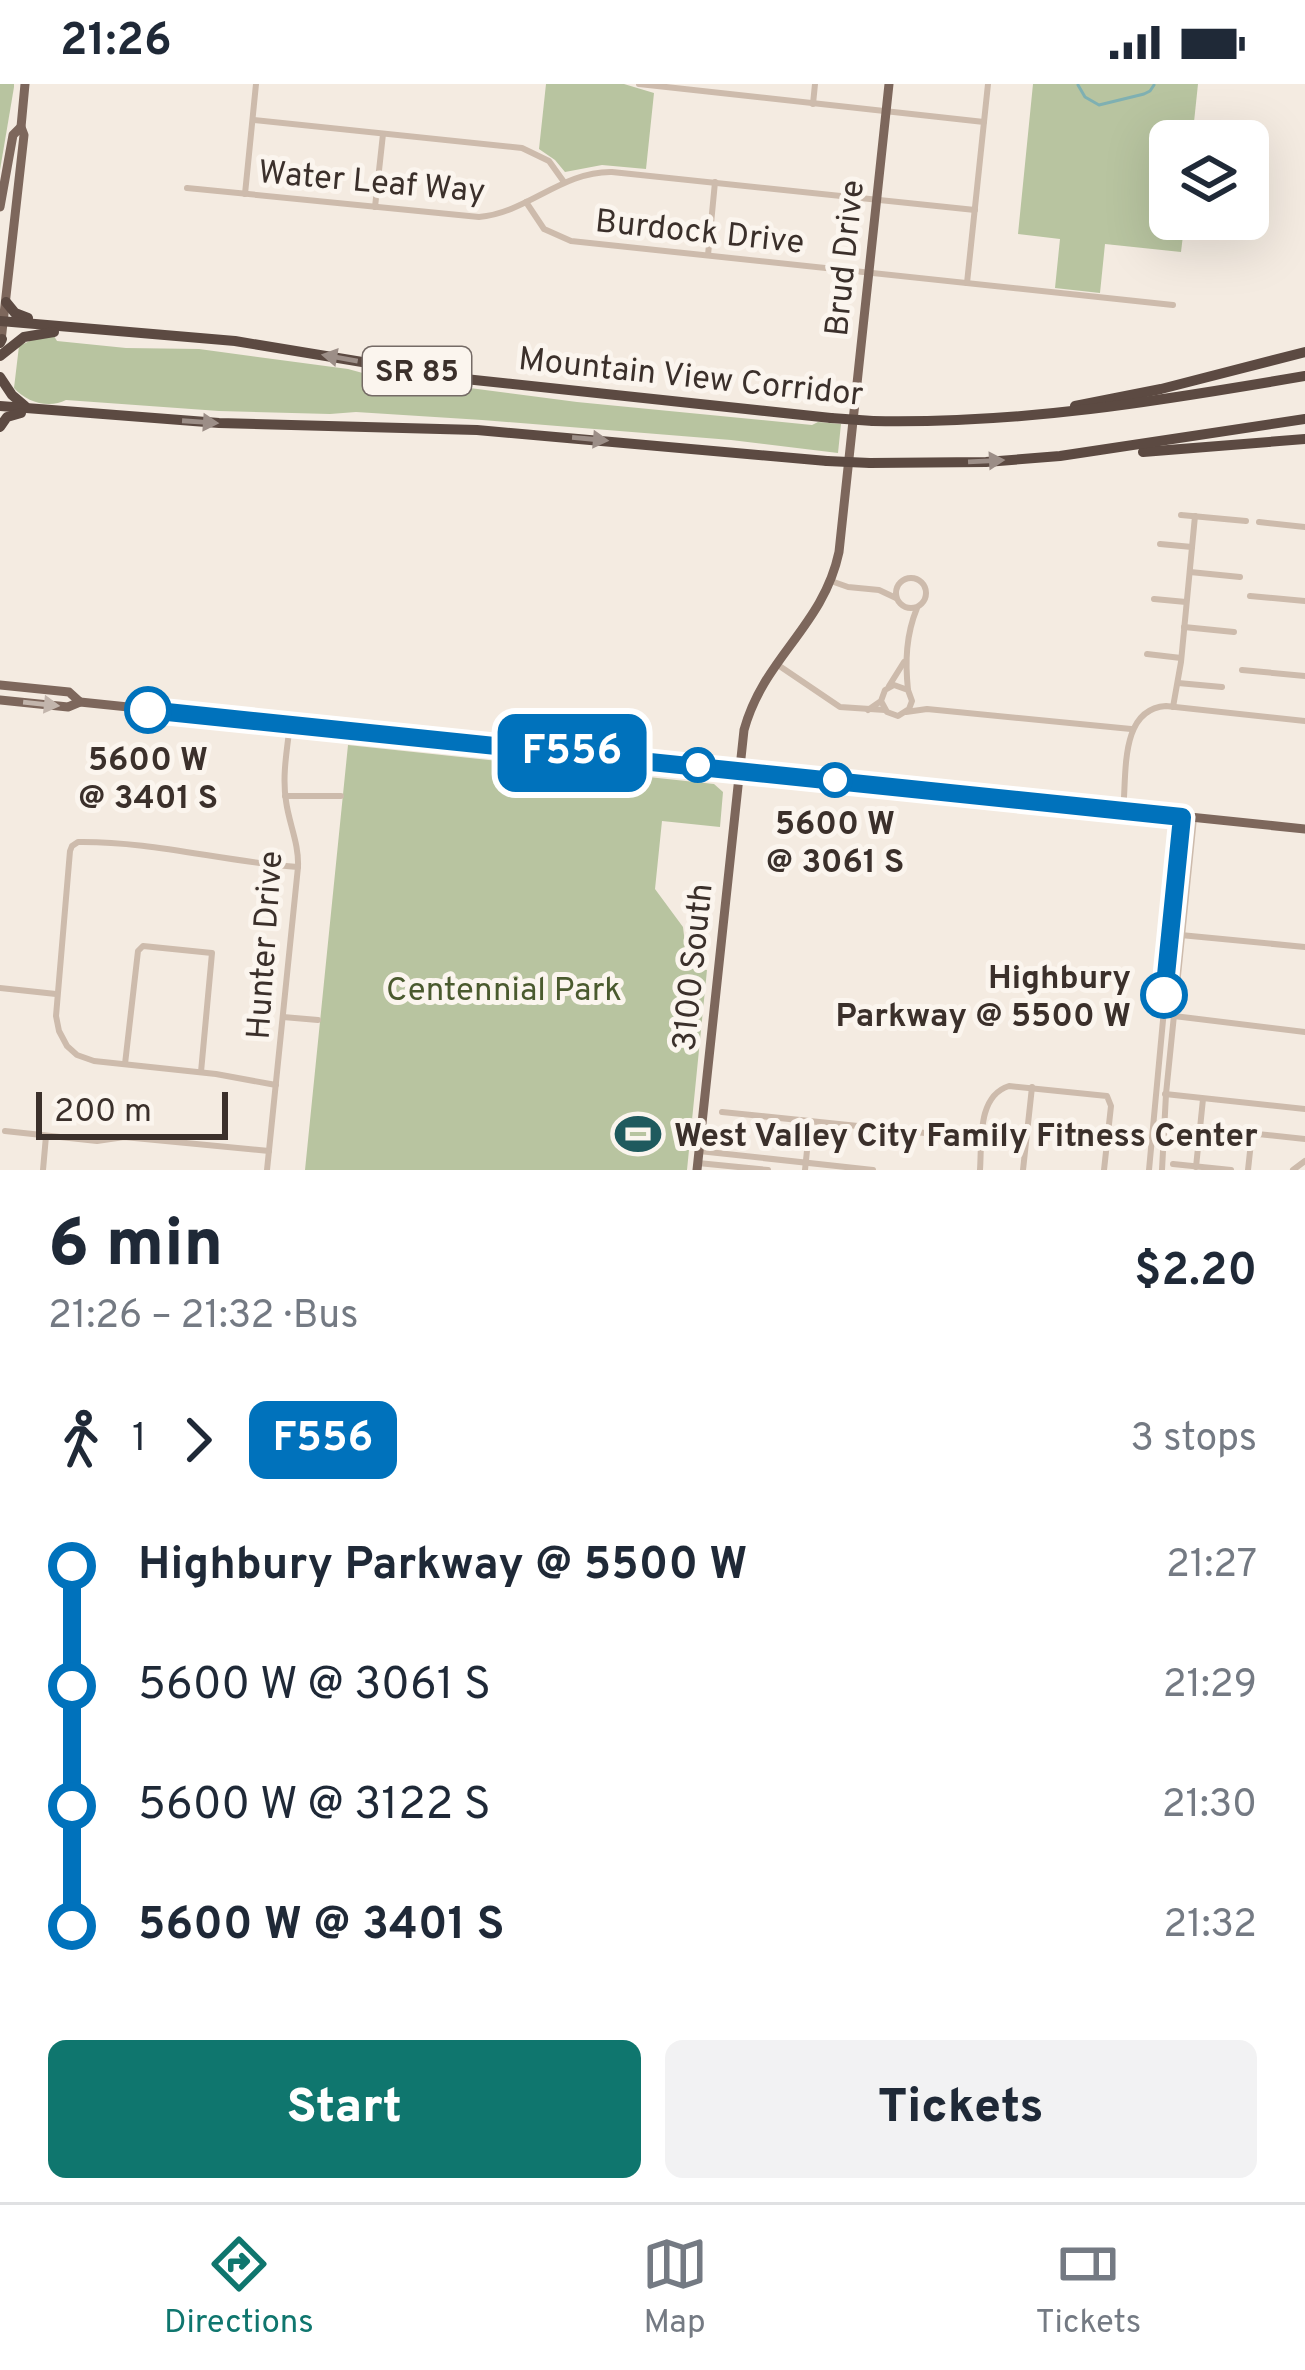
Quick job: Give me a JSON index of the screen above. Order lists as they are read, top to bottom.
{
  "streets": {
    "highway": ["SR 85", "Mountain View Corridor"],
    "main road": ["Brud Drive", "3100 South"],
    "street": ["Water Leaf Way", "Burdock Drive", "Hunter Drive"]
  },
  "crossings": [
    ["Water Leaf Way", "Burdock Drive"],
    ["Water Leaf Way", "Brud Drive"],
    ["Burdock Drive", "Brud Drive"],
    ["Brud Drive", "3100 South"]
  ],
  "parks": ["Centennial Park"],
  "places": {
    "other": ["5600 W @ 3401 S", "5600 W @ 3061 S", "Highbury Parkway @ 5500 W"],
    "sports": ["West Valley City Family Fitness Center"]
  },
  "lines": ["bus line F556"],
  "scale_bar": "200 m",
  "page": {
    "status": "21:26",
    "on_map": "F556",
    "scale": "200 m",
    "heading": ["6 min", "21:26 – 21:32 · Bus", "$2.20"],
    "legs": ["1", "F556", "3 stops"],
    "list": [
      {
        "name": "Highbury Parkway @ 5500 W",
        "value": "21:27"
      },
      {
        "name": "5600 W @ 3061 S",
        "value": "21:29"
      },
      {
        "name": "5600 W @ 3122 S",
        "value": "21:30"
      },
      {
        "name": "5600 W @ 3401 S",
        "value": "21:32"
      }
    ],
    "buttons": ["Start", "Tickets"],
    "tabs": ["Directions", "Map", "Tickets"]
  }
}
